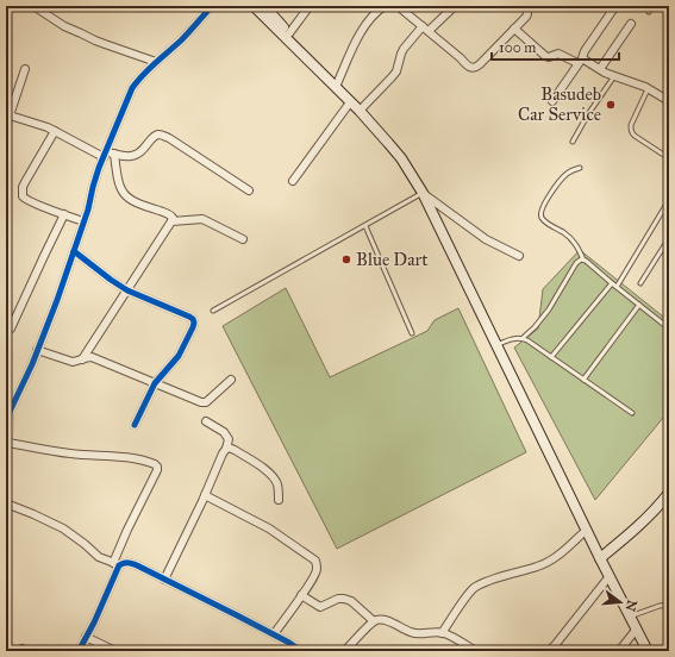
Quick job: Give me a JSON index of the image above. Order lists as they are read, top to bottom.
{
  "places": ["Basudeb Car Service", "Blue Dart"],
  "scale_bar": "100 m",
  "north": "right"
}
